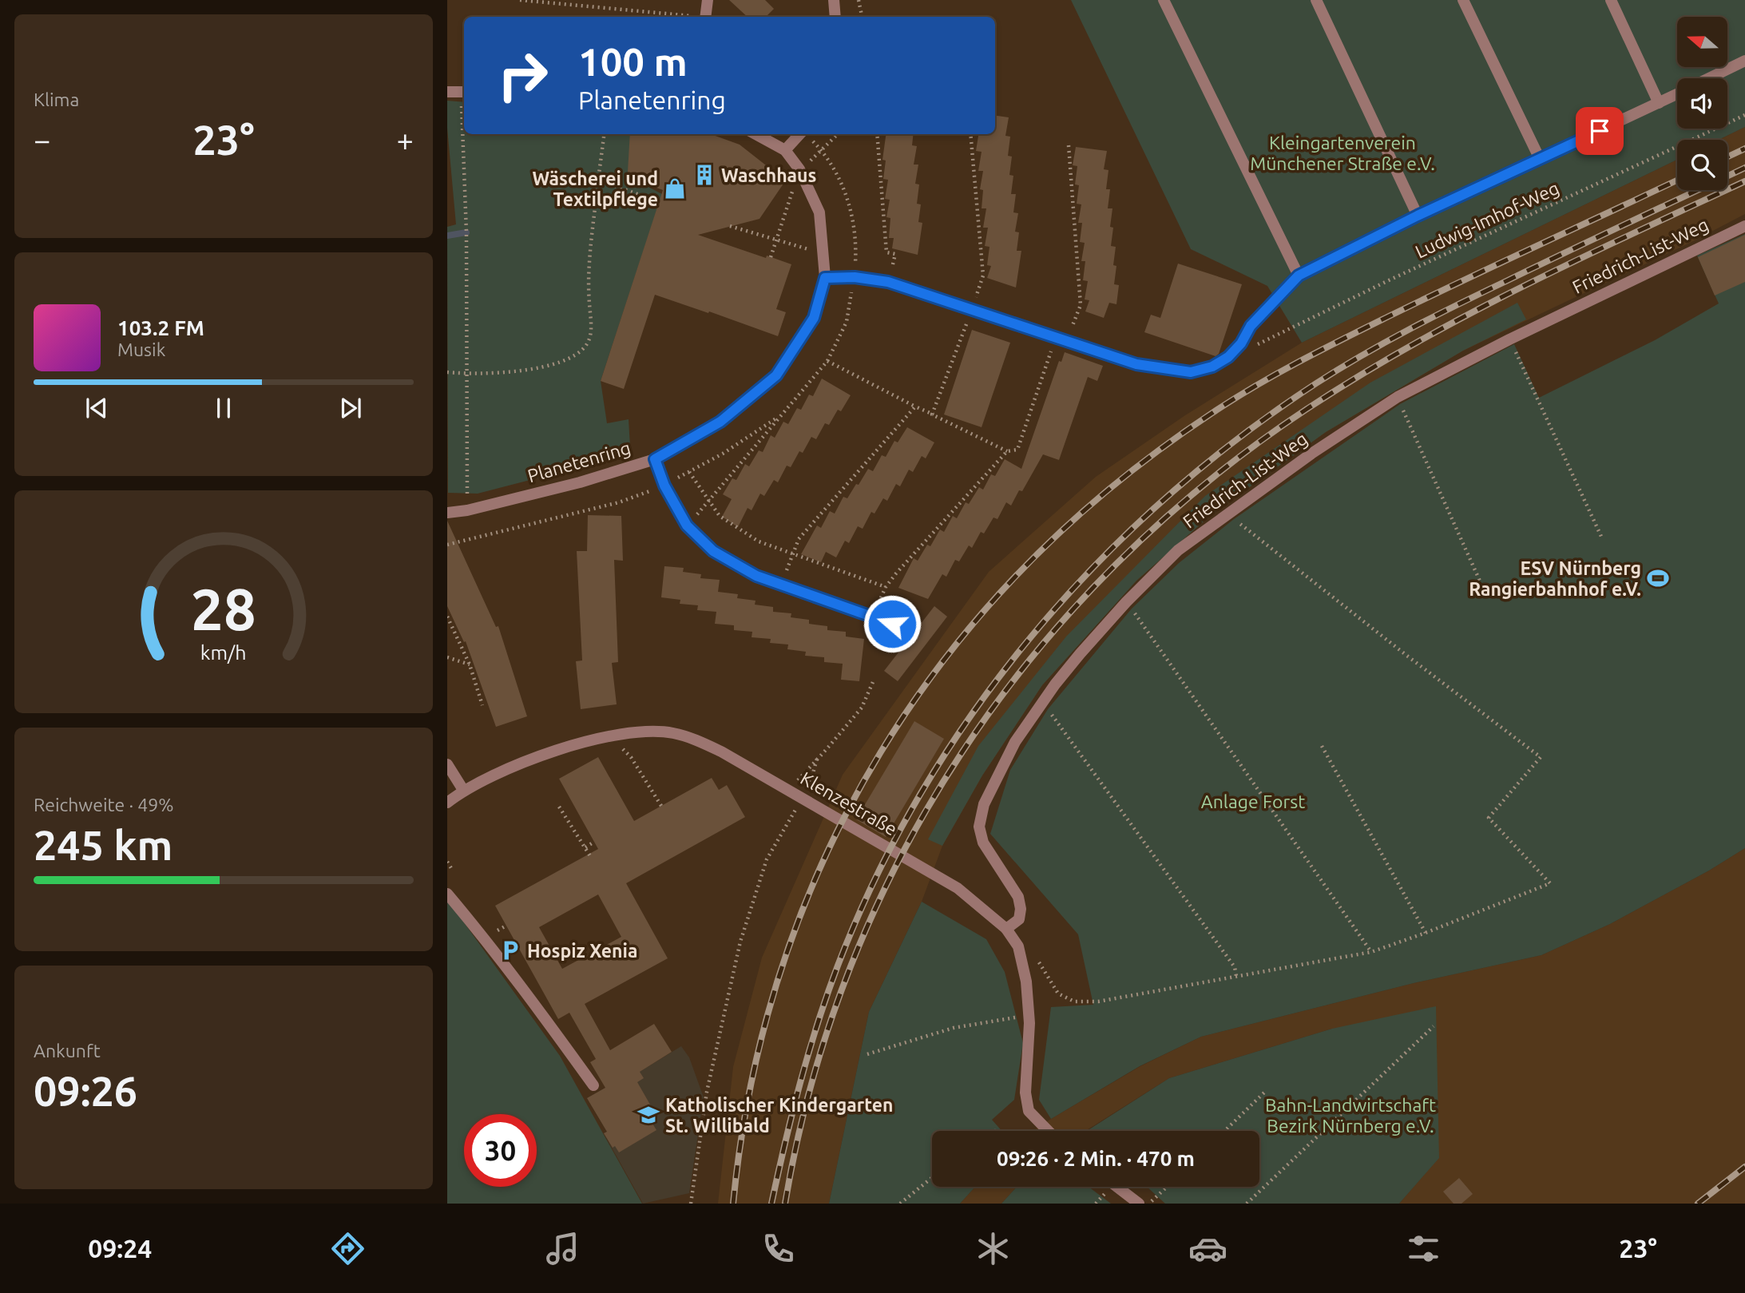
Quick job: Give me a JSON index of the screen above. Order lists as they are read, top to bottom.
{
  "streets": {
    "street": ["Friedrich-List-Weg", "Planetenring", "Klenzestraße"],
    "path": ["Ludwig-Imhof-Weg"]
  },
  "crossings": [
    ["Friedrich-List-Weg", "Klenzestraße"]
  ],
  "parks": ["Kleingartenverein Münchener Straße e.V.", "Anlage Forst", "Bahn-Landwirtschaft Bezirk Nürnberg e.V."],
  "places": {
    "building": ["Waschhaus"],
    "shop": ["Wäscherei und Textilpflege"],
    "sports": ["ESV Nürnberg Rangierbahnhof e.V."],
    "parking": ["Hospiz Xenia"],
    "school or university": ["Katholischer Kindergarten St. Willibald"]
  },
  "north": "left",
  "page": {
    "tile": [
      "Klima",
      ["Reichweite · 49%", "245 km"],
      ["Ankunft", "09:26"]
    ],
    "turn": ["100 m", "Planetenring"],
    "heat": ["−", "23°", "+"],
    "song": ["103.2 FM", "Musik"],
    "limit": "30",
    "trip": "09:26 · 2 Min. · 470 m",
    "tabs": ["09:24", "23°"],
    "gauge": ["28", "km/h"]
  }
}
